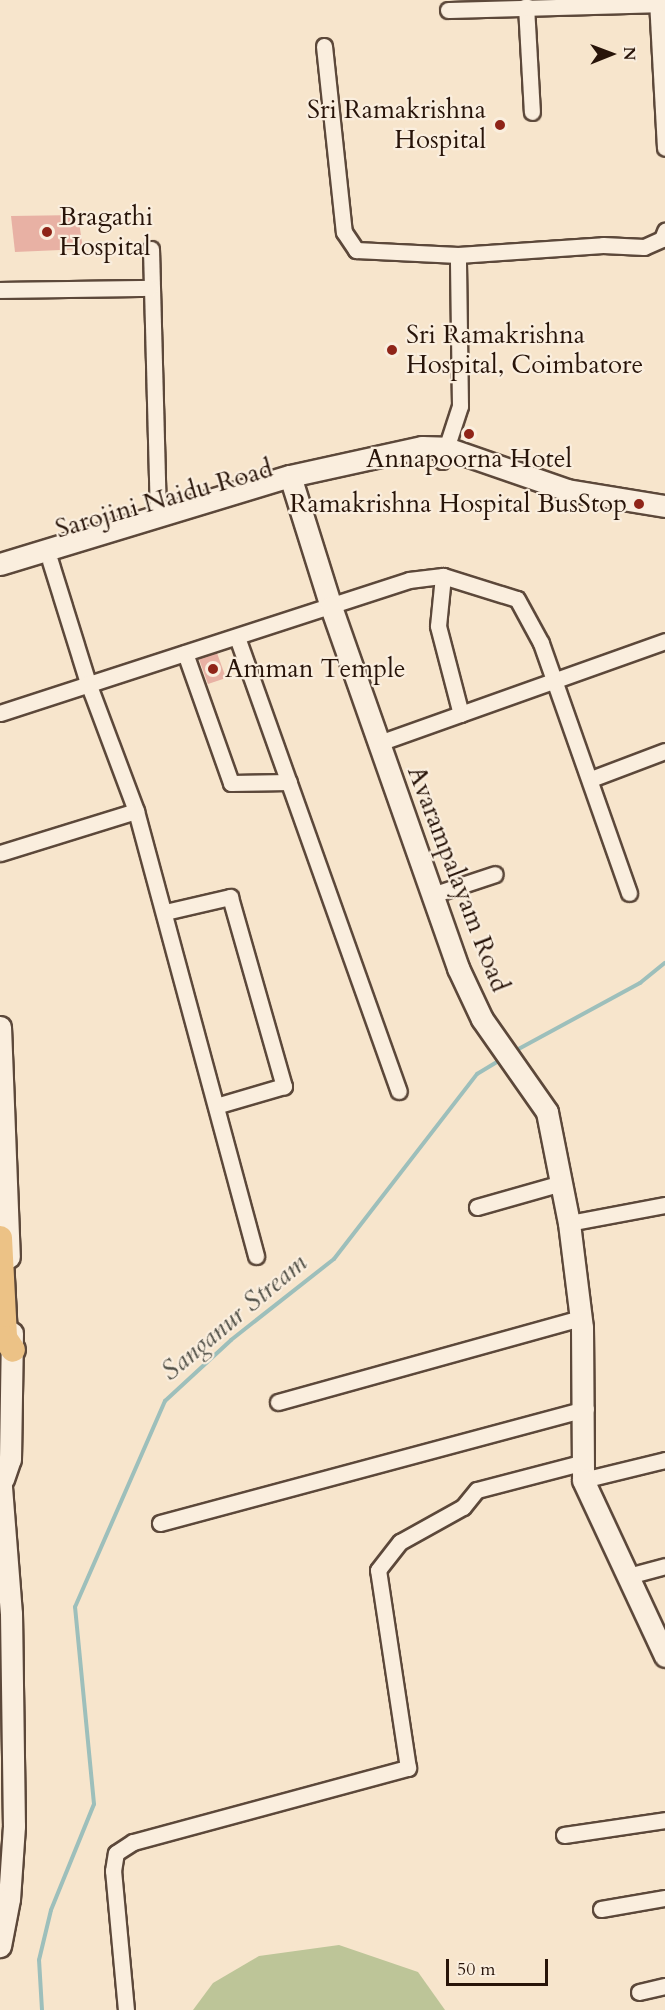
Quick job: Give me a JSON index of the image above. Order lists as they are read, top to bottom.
{
  "streets": {
    "street": ["Sarojini Naidu Road", "Avarampalayam Road"]
  },
  "crossings": [
    ["Sarojini Naidu Road", "Avarampalayam Road"]
  ],
  "water": ["Sanganur Stream"],
  "places": [
    "Sri Ramakrishna Hospital",
    "Bragathi Hospital",
    "Sri Ramakrishna Hospital, Coimbatore",
    "Annapoorna Hotel",
    "Ramakrishna Hospital BusStop",
    "Amman Temple"
  ],
  "scale_bar": "50 m",
  "north": "right"
}
